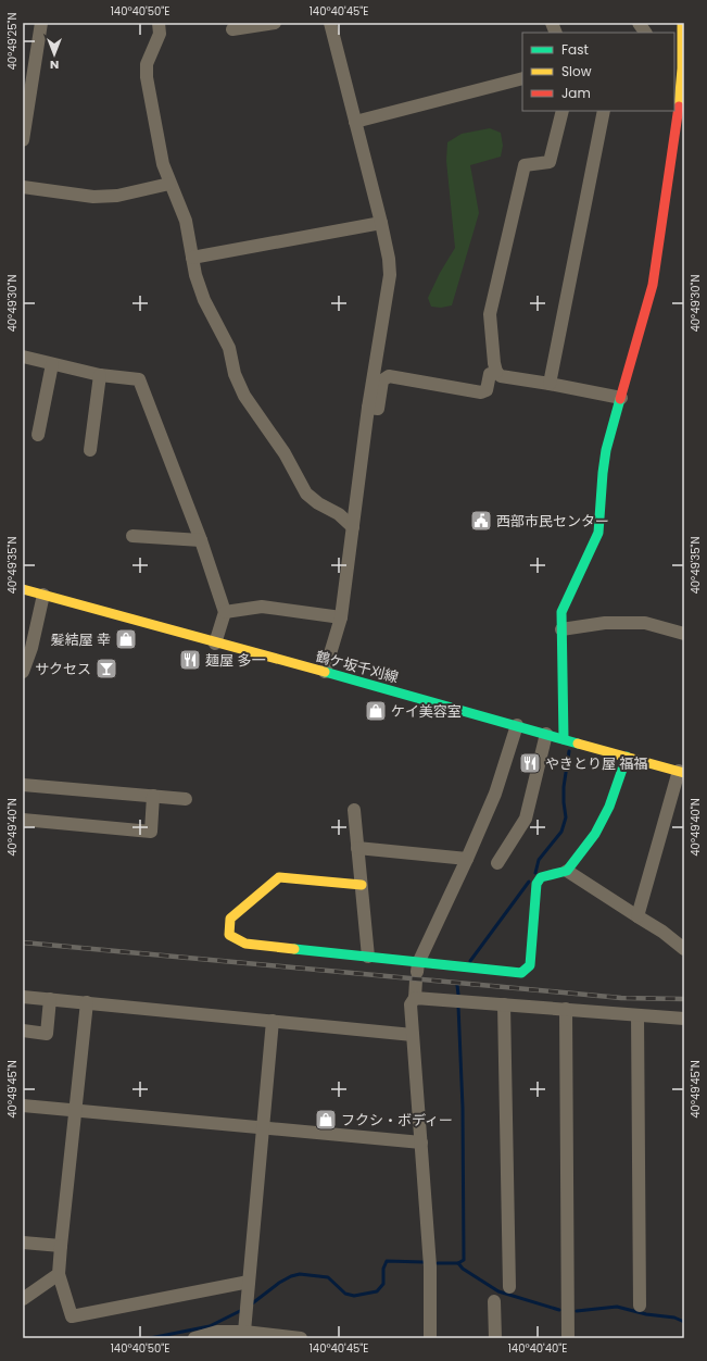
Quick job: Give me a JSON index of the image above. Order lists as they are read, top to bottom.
{
  "streets": {
    "street": ["鶴ケ坂千刈線"]
  },
  "places": {
    "public building": ["西部市民センター"],
    "shop": ["髪結屋 幸", "ケイ美容室", "フクシ・ボディー"],
    "restaurant": ["麺屋 多一", "やきとり屋 福福"],
    "bar": ["サクセス"]
  },
  "legend": ["Fast", "Slow", "Jam"],
  "north": "bottom",
  "coordinates": [
    "140°40'50\"E",
    "140°40'45\"E",
    "40°49'25\"N",
    "40°49'30\"N",
    "40°49'35\"N",
    "40°49'40\"N",
    "40°49'45\"N",
    "140°40'40\"E"
  ]
}
